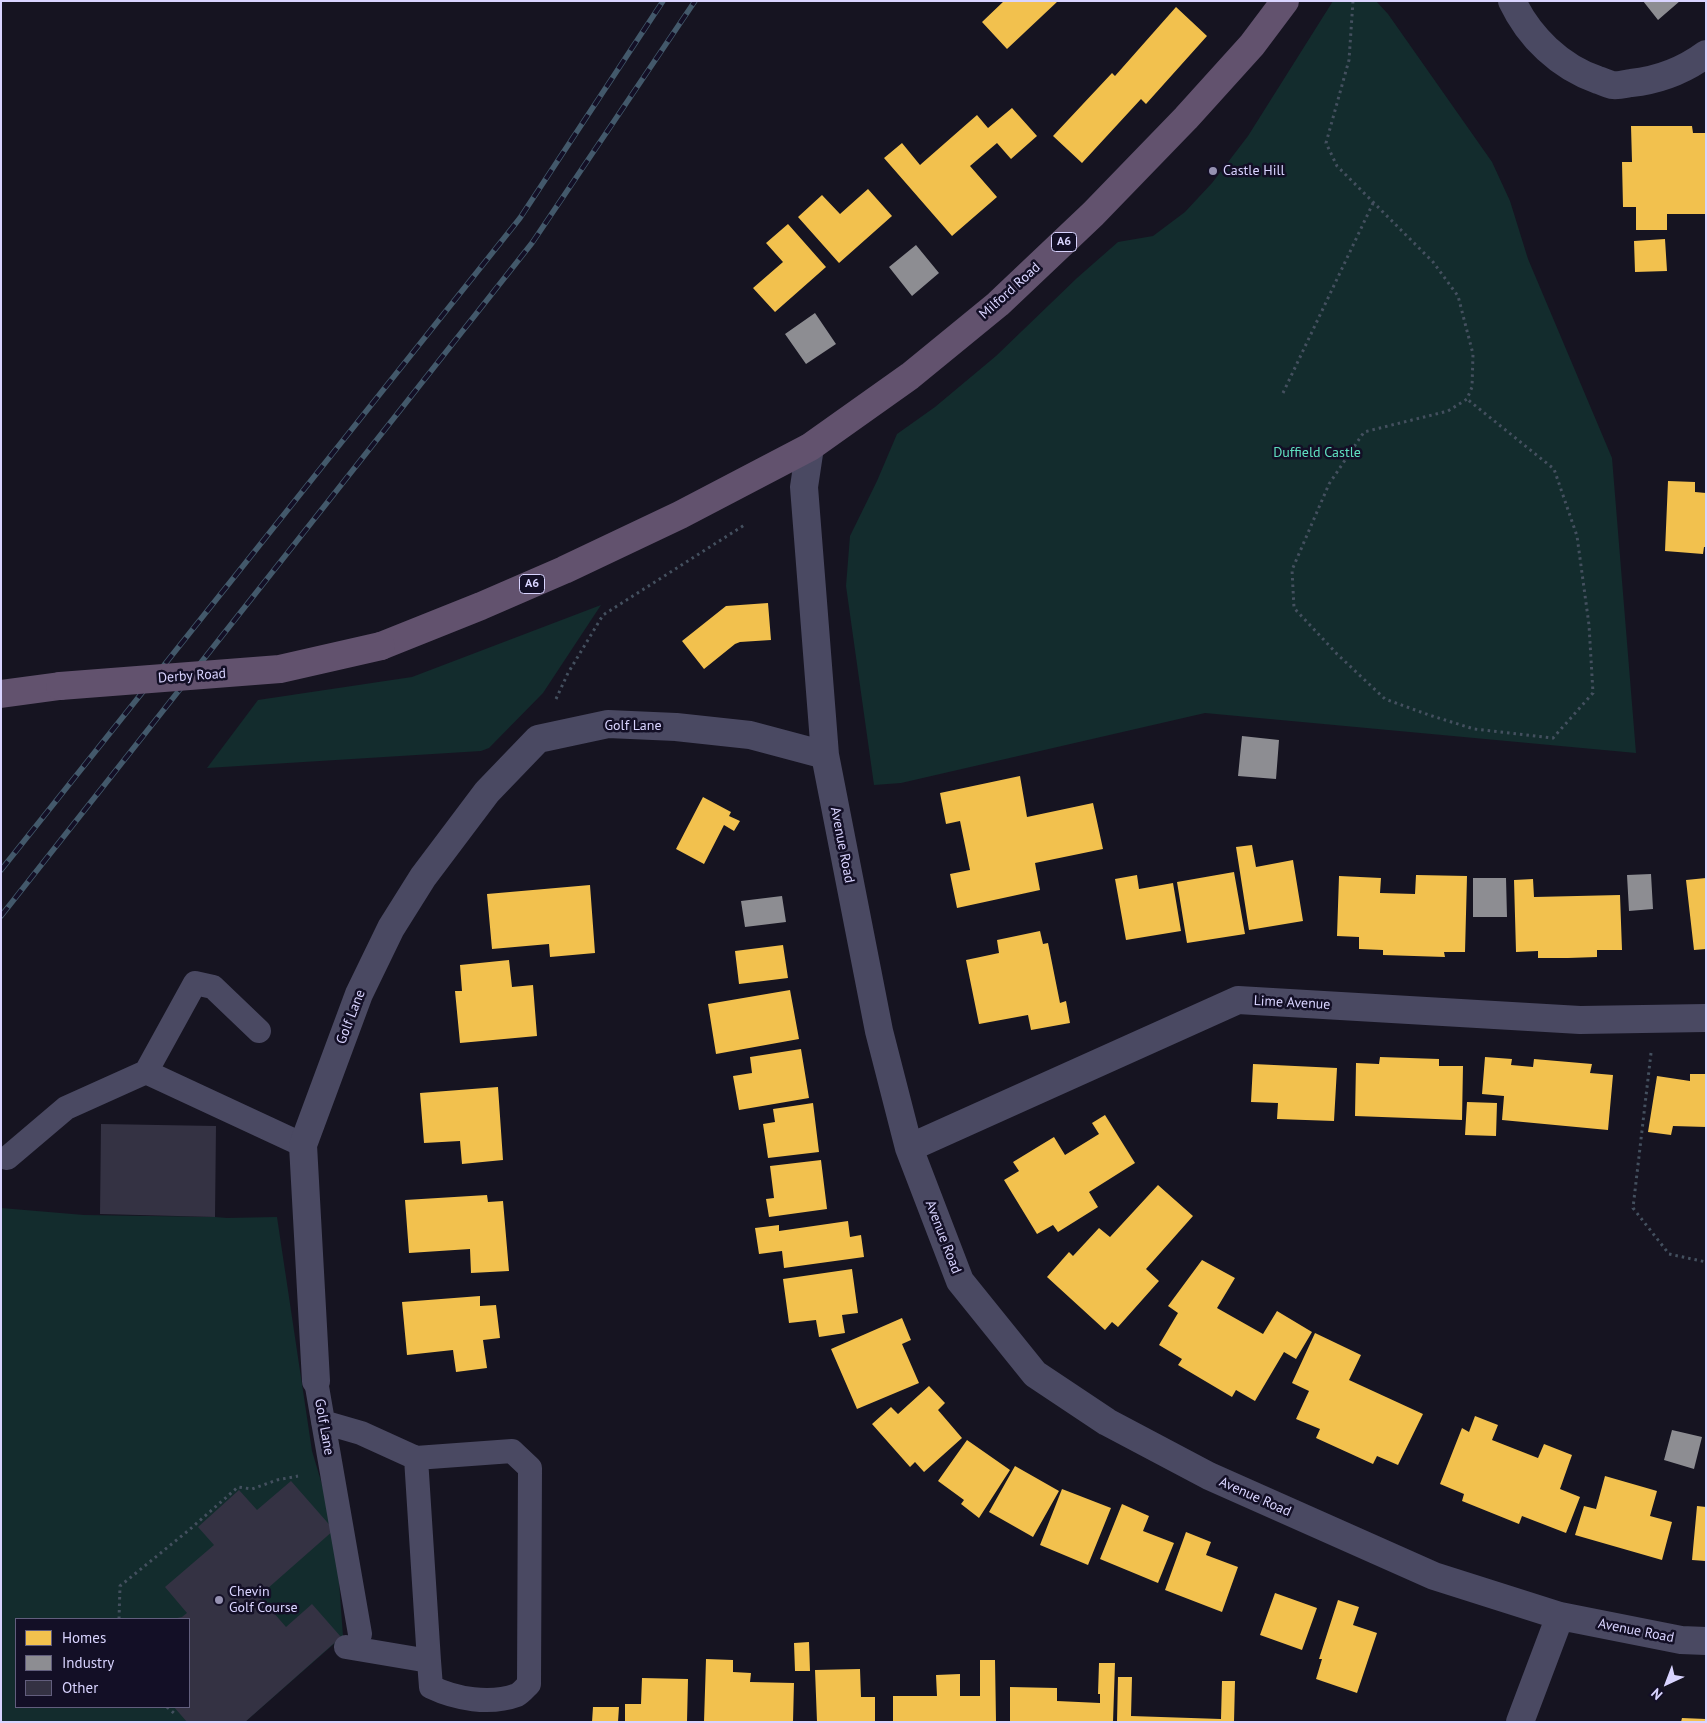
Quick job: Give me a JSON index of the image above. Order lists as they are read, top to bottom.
{
  "streets": {
    "highway": ["A6", "Milford Road", "Derby Road"],
    "street": ["Golf Lane", "Avenue Road", "Lime Avenue"]
  },
  "crossings": [
    ["Milford Road", "Derby Road"],
    ["Milford Road", "Avenue Road"],
    ["Golf Lane", "Avenue Road"],
    ["Avenue Road", "Lime Avenue"]
  ],
  "parks": ["Duffield Castle"],
  "places": ["Castle Hill", "Chevin Golf Course"],
  "legend": ["Homes", "Industry", "Other"],
  "north": "bottom left"
}
